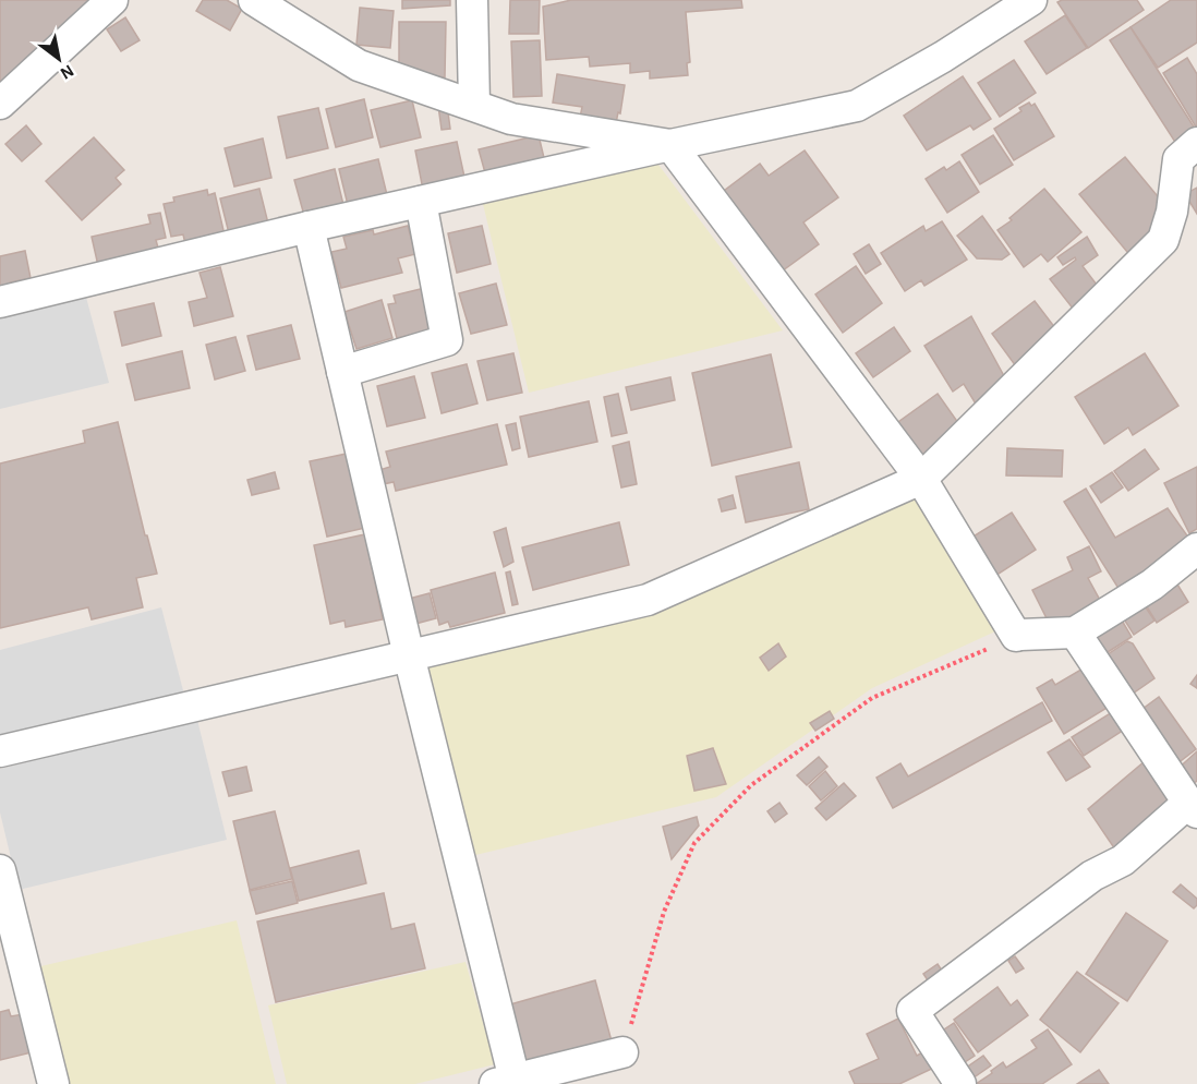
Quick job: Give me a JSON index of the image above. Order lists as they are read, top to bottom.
{
  "north": "bottom right"
}
